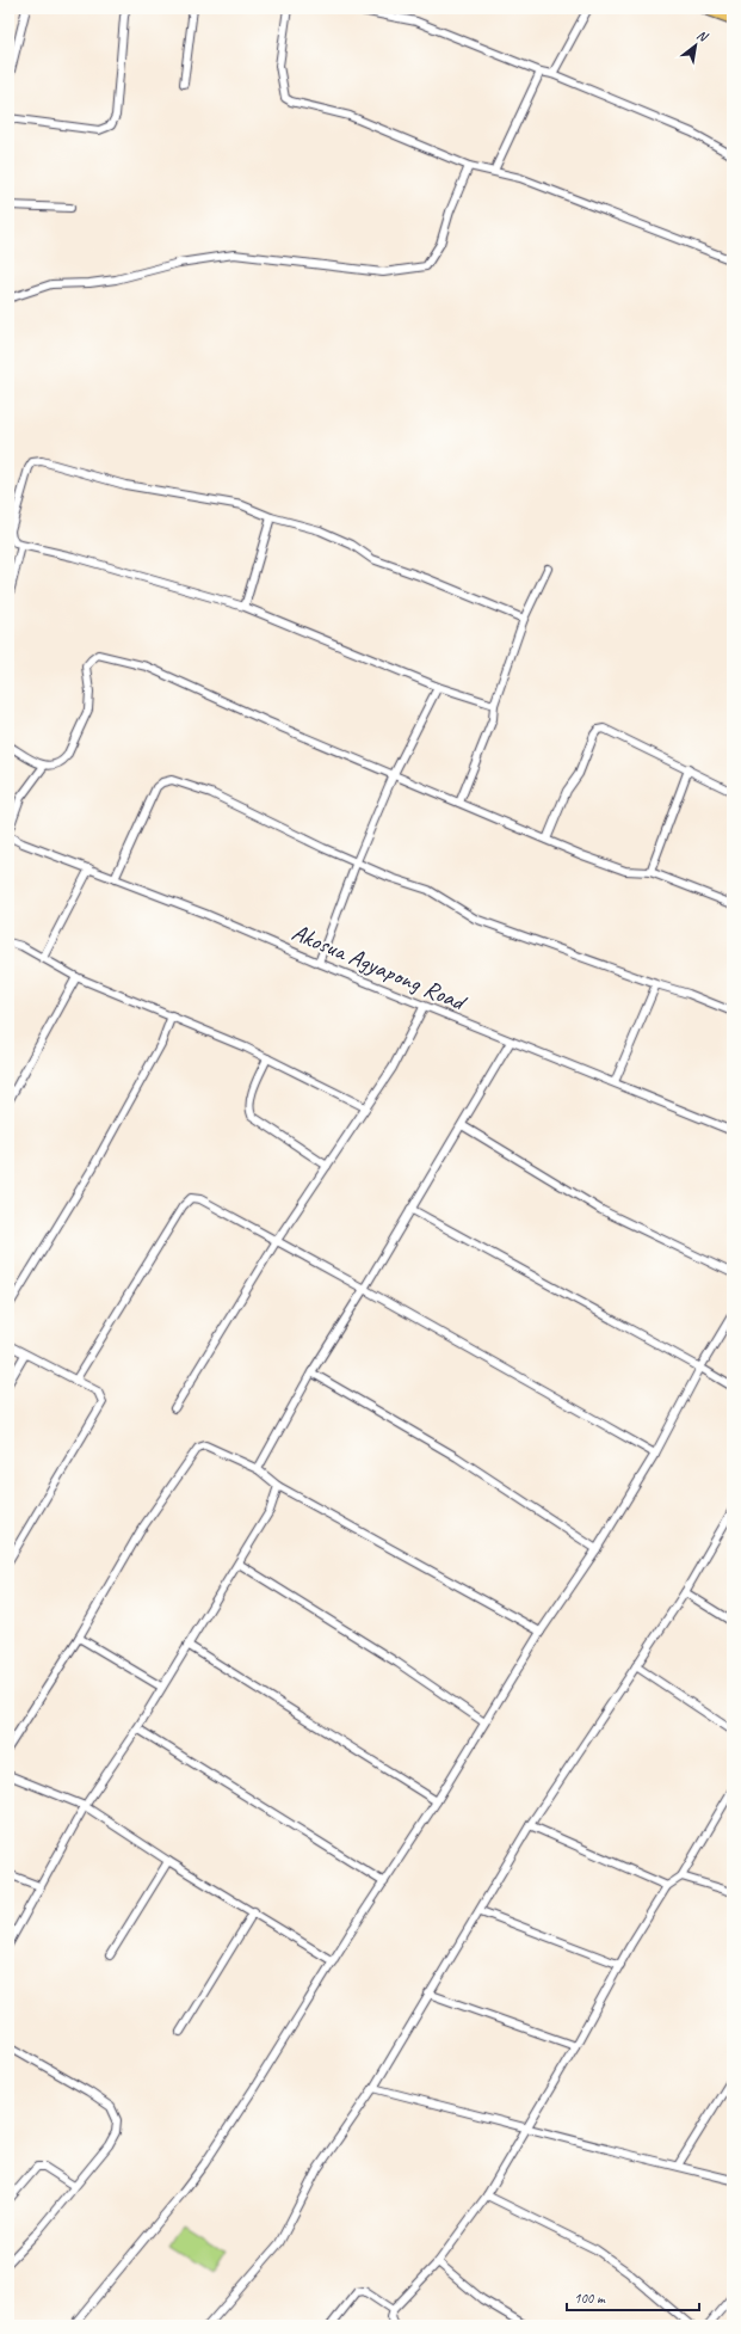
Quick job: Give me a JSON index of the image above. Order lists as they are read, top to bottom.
{
  "streets": {
    "street": ["Akosua Agyapong Road"]
  },
  "scale_bar": "100 m",
  "north": "top right"
}
